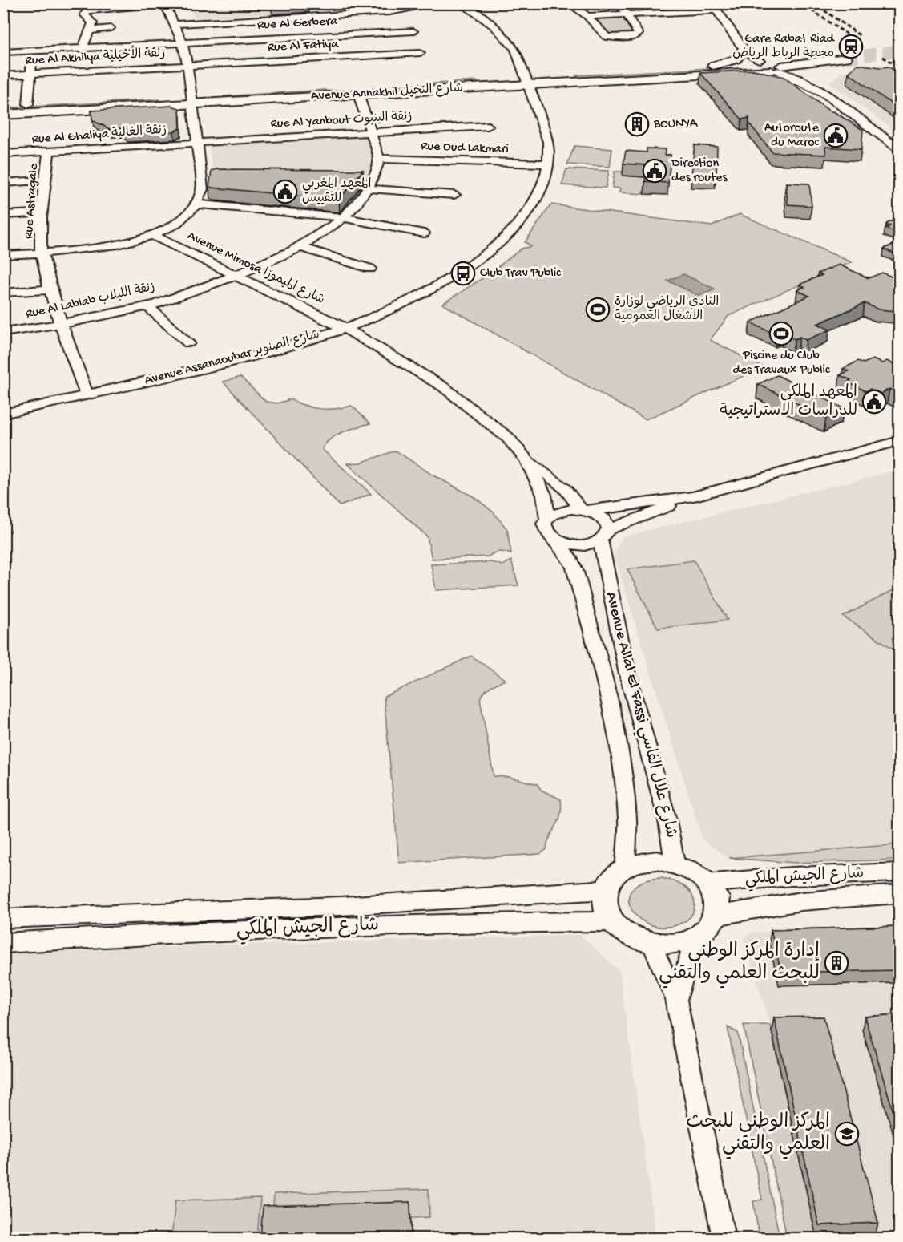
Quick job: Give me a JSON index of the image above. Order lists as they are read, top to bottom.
{
  "streets": {
    "main road": ["Avenue Annakhil شارع النخيل", "شارع الجيش الملكي"],
    "street": [
      "Rue Al Gerbera",
      "Rue Al Fatiya",
      "Rue Al Akhilya زنقة الأخيلية",
      "Rue Al Yanbout زنقة الينبوت",
      "Rue Al Ghaliya زنقة الغالية",
      "Rue Oud Lakmari",
      "Rue Astragale",
      "Avenue Mimosa شارع الميموزا",
      "Rue Al Lablab زنقة اللبلاب",
      "Avenue Assanaoubar شارع الصنوبر",
      "Avenue Allal El Fassi شارع علال الفاسي"
    ]
  },
  "crossings": [
    ["Rue Al Gerbera", "Rue Al Fatiya"],
    ["Rue Al Fatiya", "Rue Al Akhilya زنقة الأخيلية"],
    ["Avenue Annakhil شارع النخيل", "Avenue Assanaoubar شارع الصنوبر"],
    ["Rue Al Yanbout زنقة الينبوت", "Rue Al Ghaliya زنقة الغالية"],
    ["Rue Al Ghaliya زنقة الغالية", "Rue Astragale"],
    ["Rue Oud Lakmari", "Avenue Assanaoubar شارع الصنوبر"],
    ["Rue Astragale", "Rue Al Lablab زنقة اللبلاب"],
    ["Rue Astragale", "Avenue Assanaoubar شارع الصنوبر"],
    ["Avenue Mimosa شارع الميموزا", "Rue Al Lablab زنقة اللبلاب"],
    ["Avenue Mimosa شارع الميموزا", "Avenue Assanaoubar شارع الصنوبر"],
    ["Avenue Allal El Fassi شارع علال الفاسي", "شارع الجيش الملكي"]
  ],
  "places": {
    "station": ["Gare Rabat Riad محطة الرباط الرياض"],
    "building": ["BOUNYA", "إدارة المركز الوطني للبحث العلمي والتقني"],
    "public building": [
      "Autoroute du Maroc",
      "Direction des routes",
      "المعهد المغربي للتقييس",
      "المعهد الملكي للدراسات الاستراتيجية"
    ],
    "bus stop": ["Club Trav Public"],
    "sports": ["النادي الرياضي لوزارة الاشغال العمومية", "Piscine du Club des Travaux Public"],
    "school or university": ["المركز الوطني للبحث العلمي والتقني"]
  }
}
